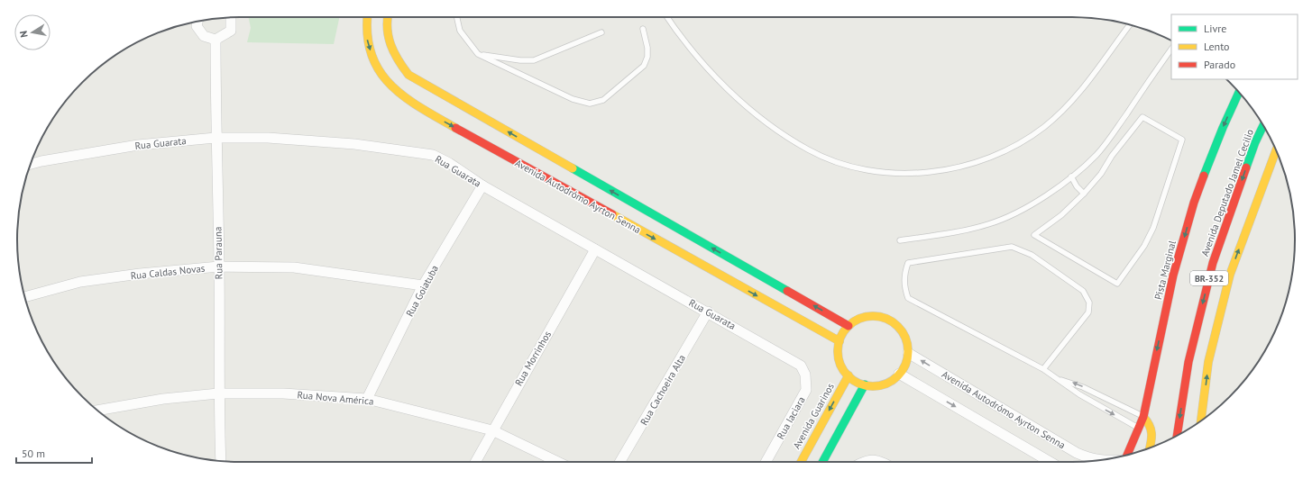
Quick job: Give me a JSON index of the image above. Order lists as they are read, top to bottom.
{
  "streets": {
    "main road": [
      "Avenida Deputado Jamel Cecilio",
      "Avenida Autodrómo Ayrton Senna",
      "Pista Marginal",
      "BR-352",
      "Avenida Guarinos"
    ],
    "street": [
      "Rua Guarata",
      "Rua Parauna",
      "Rua Caldas Novas",
      "Rua Goiatuba",
      "Rua Morrinhos",
      "Rua Cachoeira Alta",
      "Rua Nova América",
      "Rua Iaciara"
    ]
  },
  "crossings": [
    ["Rua Guarata", "Rua Parauna"],
    ["Rua Guarata", "Rua Goiatuba"],
    ["Rua Guarata", "Rua Morrinhos"],
    ["Rua Guarata", "Rua Cachoeira Alta"],
    ["Rua Guarata", "Rua Iaciara"],
    ["Avenida Autodrómo Ayrton Senna", "Avenida Guarinos"],
    ["Rua Parauna", "Rua Caldas Novas"],
    ["Rua Parauna", "Rua Nova América"],
    ["Rua Caldas Novas", "Rua Goiatuba"],
    ["Rua Goiatuba", "Rua Nova América"],
    ["Rua Morrinhos", "Rua Nova América"]
  ],
  "legend": ["Livre", "Lento", "Parado"],
  "scale_bar": "50 m",
  "north": "left"
}
